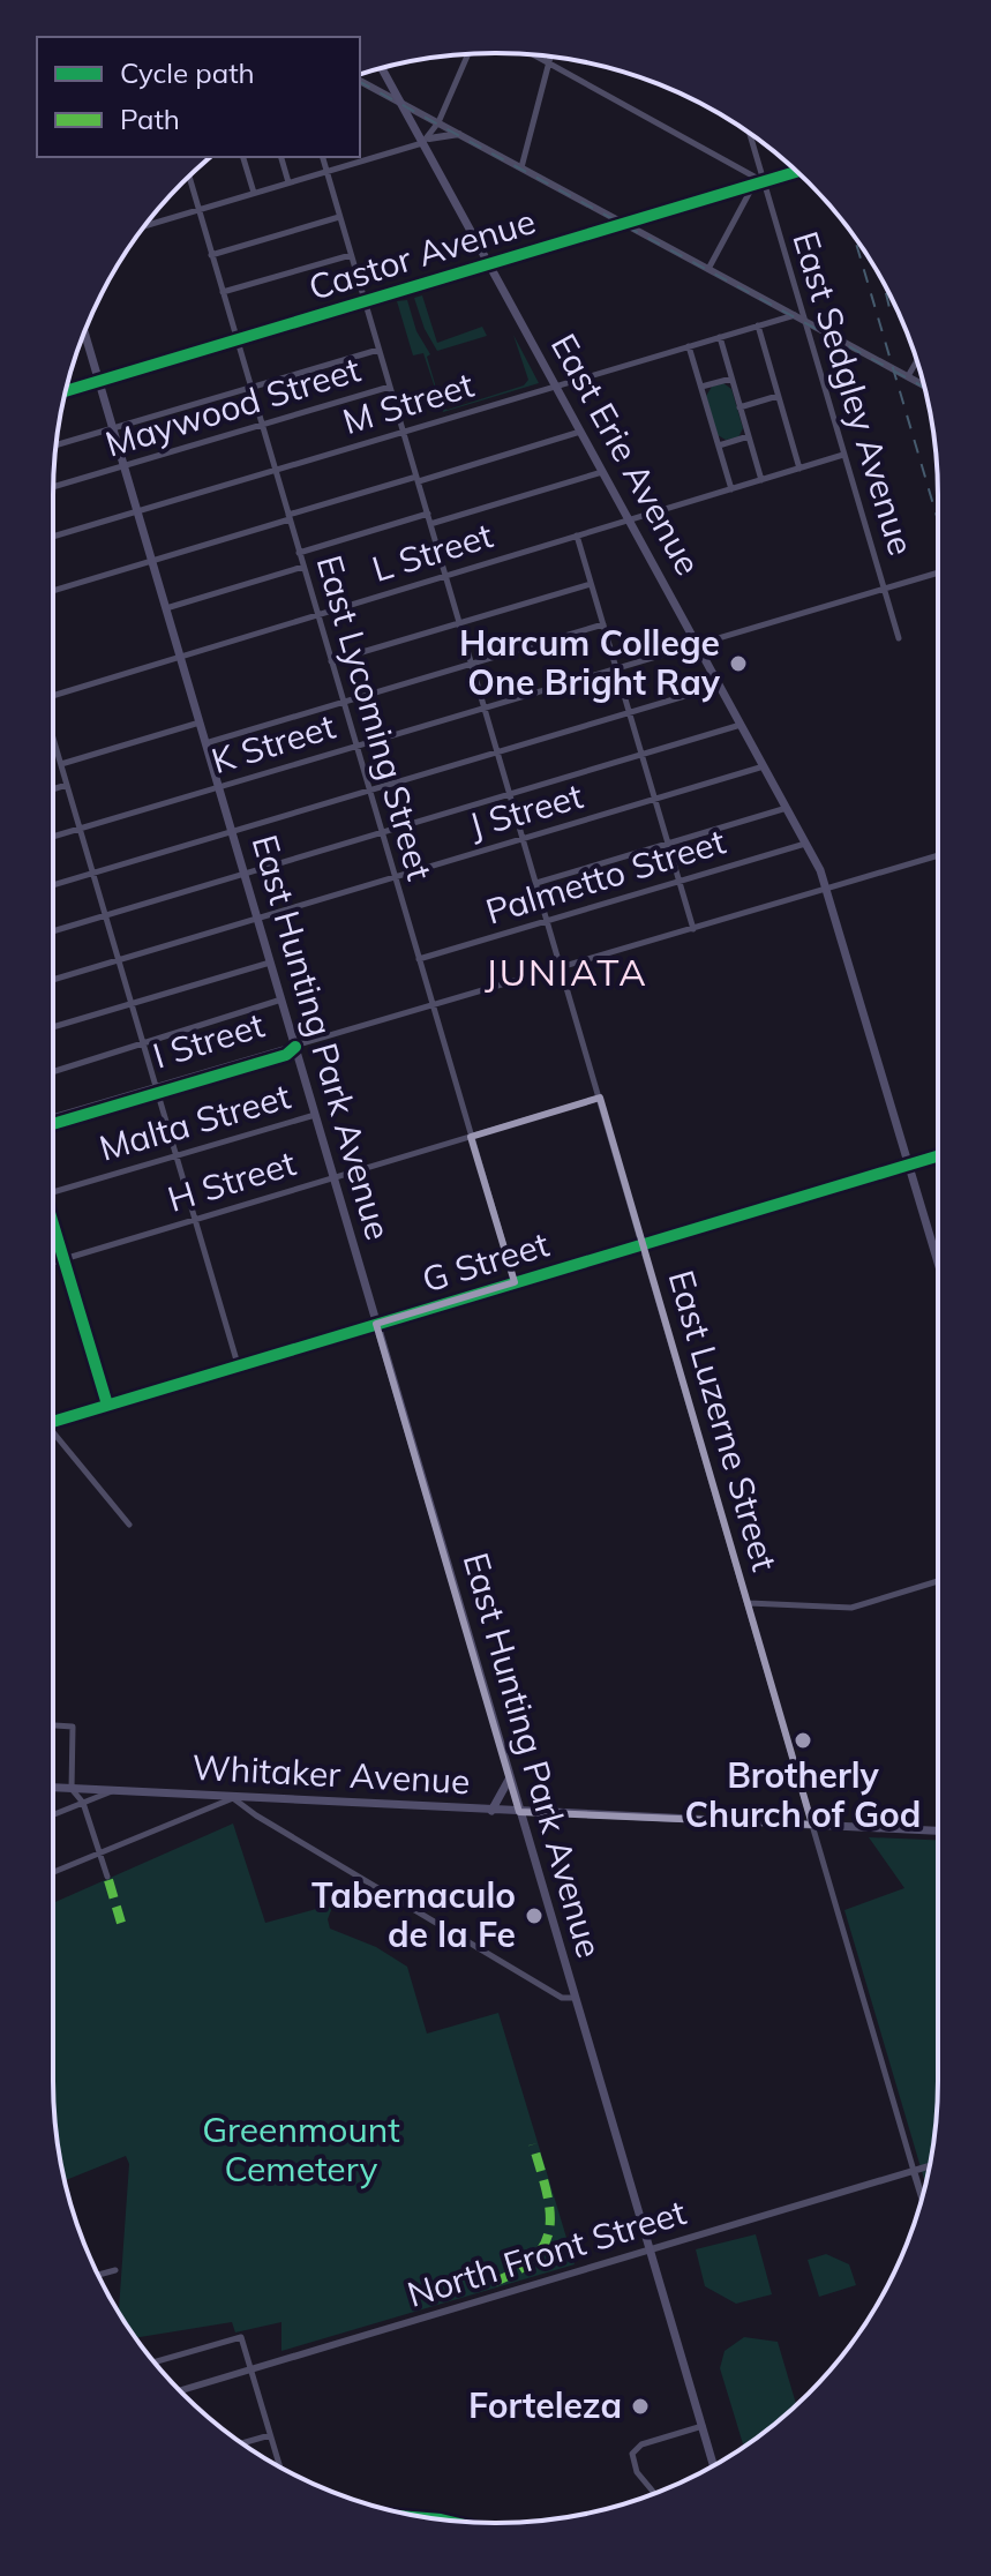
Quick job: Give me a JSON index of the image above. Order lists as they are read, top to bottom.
{
  "streets": {
    "main road": [
      "Castor Avenue",
      "East Erie Avenue",
      "East Hunting Park Avenue",
      "Whitaker Avenue"
    ],
    "street": [
      "East Sedgley Avenue",
      "M Street",
      "Maywood Street",
      "L Street",
      "East Lycoming Street",
      "K Street",
      "J Street",
      "Palmetto Street",
      "I Street",
      "Malta Street",
      "H Street",
      "G Street",
      "East Luzerne Street",
      "North Front Street"
    ]
  },
  "crossings": [
    ["Castor Avenue", "East Sedgley Avenue"],
    ["Castor Avenue", "East Erie Avenue"],
    ["Castor Avenue", "East Lycoming Street"],
    ["Castor Avenue", "East Hunting Park Avenue"],
    ["Castor Avenue", "East Luzerne Street"],
    ["East Sedgley Avenue", "L Street"],
    ["East Sedgley Avenue", "K Street"],
    ["M Street", "East Erie Avenue"],
    ["M Street", "East Lycoming Street"],
    ["M Street", "East Hunting Park Avenue"],
    ["M Street", "East Luzerne Street"],
    ["Maywood Street", "East Lycoming Street"],
    ["Maywood Street", "East Hunting Park Avenue"],
    ["Maywood Street", "East Luzerne Street"],
    ["East Erie Avenue", "L Street"],
    ["East Erie Avenue", "K Street"],
    ["East Erie Avenue", "J Street"],
    ["East Erie Avenue", "Palmetto Street"],
    ["East Erie Avenue", "I Street"],
    ["East Erie Avenue", "G Street"],
    ["L Street", "East Lycoming Street"],
    ["L Street", "East Hunting Park Avenue"],
    ["L Street", "East Luzerne Street"],
    ["East Lycoming Street", "K Street"],
    ["East Lycoming Street", "J Street"],
    ["East Lycoming Street", "Palmetto Street"],
    ["East Lycoming Street", "I Street"],
    ["East Lycoming Street", "H Street"],
    ["East Lycoming Street", "G Street"],
    ["K Street", "East Hunting Park Avenue"],
    ["K Street", "East Luzerne Street"],
    ["J Street", "East Hunting Park Avenue"],
    ["J Street", "East Luzerne Street"],
    ["Palmetto Street", "East Luzerne Street"],
    ["East Hunting Park Avenue", "I Street"],
    ["East Hunting Park Avenue", "Malta Street"],
    ["East Hunting Park Avenue", "H Street"],
    ["East Hunting Park Avenue", "G Street"],
    ["East Hunting Park Avenue", "Whitaker Avenue"],
    ["East Hunting Park Avenue", "North Front Street"],
    ["I Street", "East Luzerne Street"],
    ["H Street", "East Luzerne Street"],
    ["G Street", "East Luzerne Street"],
    ["East Luzerne Street", "Whitaker Avenue"],
    ["East Luzerne Street", "North Front Street"]
  ],
  "districts": ["JUNIATA"],
  "parks": ["Greenmount Cemetery"],
  "places": [
    "Harcum College One Bright Ray",
    "Brotherly Church of God",
    "Tabernaculo de la Fe",
    "Forteleza"
  ],
  "legend": ["Cycle path", "Path"]
}
